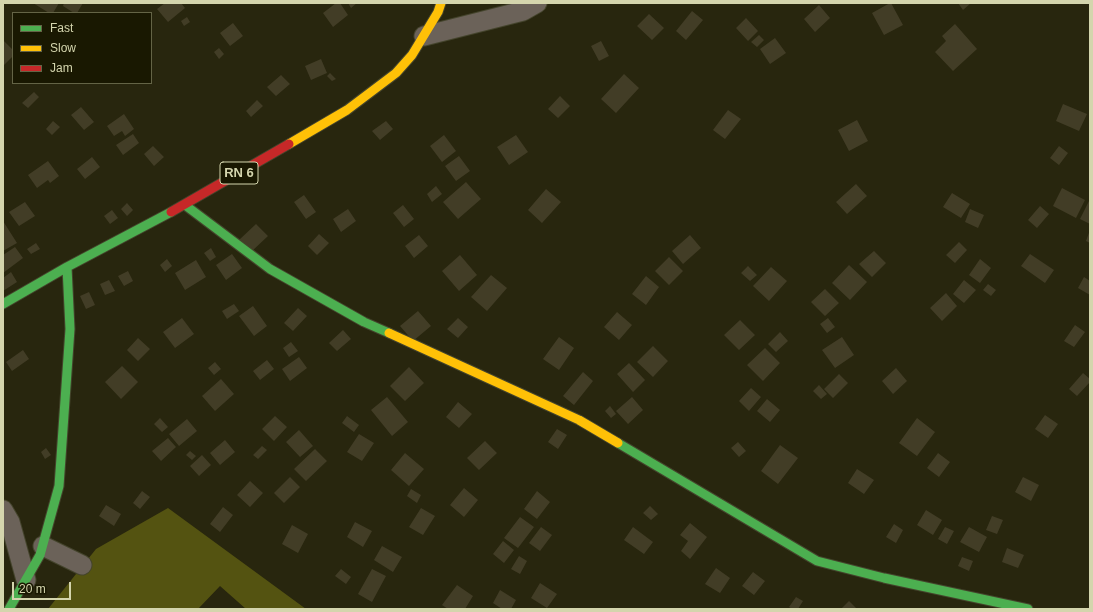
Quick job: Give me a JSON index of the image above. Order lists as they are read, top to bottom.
{
  "streets": {
    "street": ["RN 6"]
  },
  "legend": ["Fast", "Slow", "Jam"],
  "scale_bar": "20 m"
}
